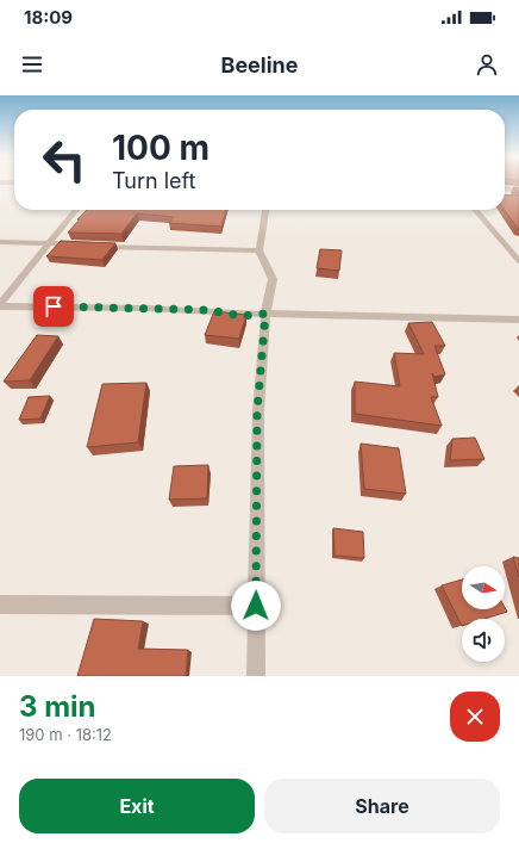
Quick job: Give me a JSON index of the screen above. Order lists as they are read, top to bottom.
{
  "north": "right",
  "page": {
    "status": "18:09",
    "header": "Beeline",
    "turn": ["100 m", "Turn left"],
    "heading": ["3 min", "190 m · 18:12"],
    "buttons": ["Exit", "Share"]
  }
}
